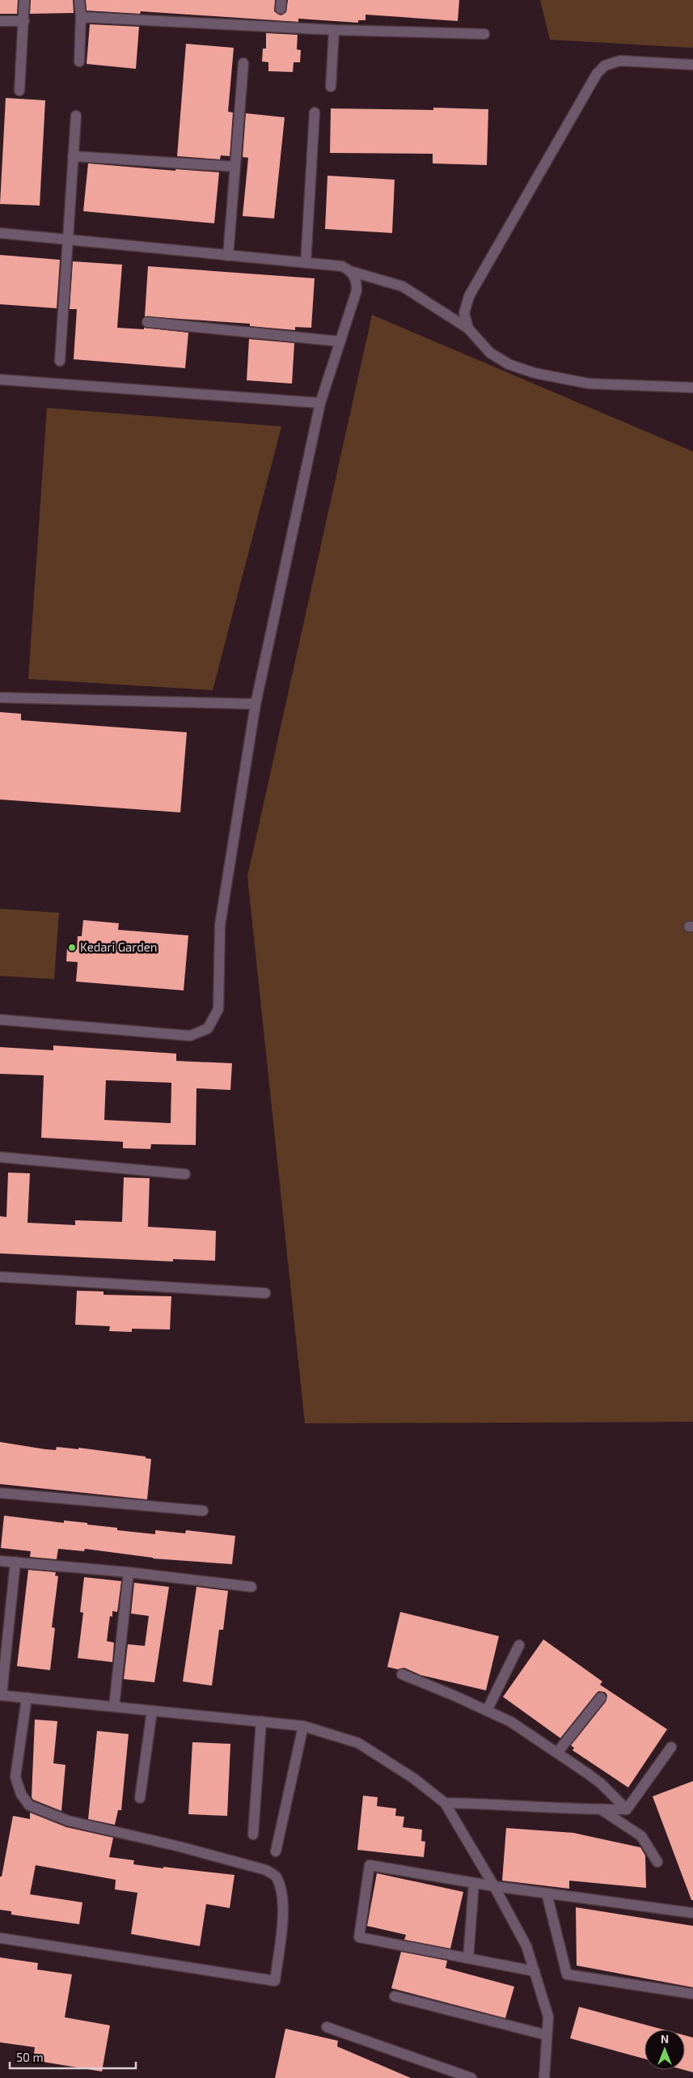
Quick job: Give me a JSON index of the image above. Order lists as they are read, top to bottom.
{
  "places": ["Kedari Garden"],
  "scale_bar": "50 m",
  "north": "top"
}
